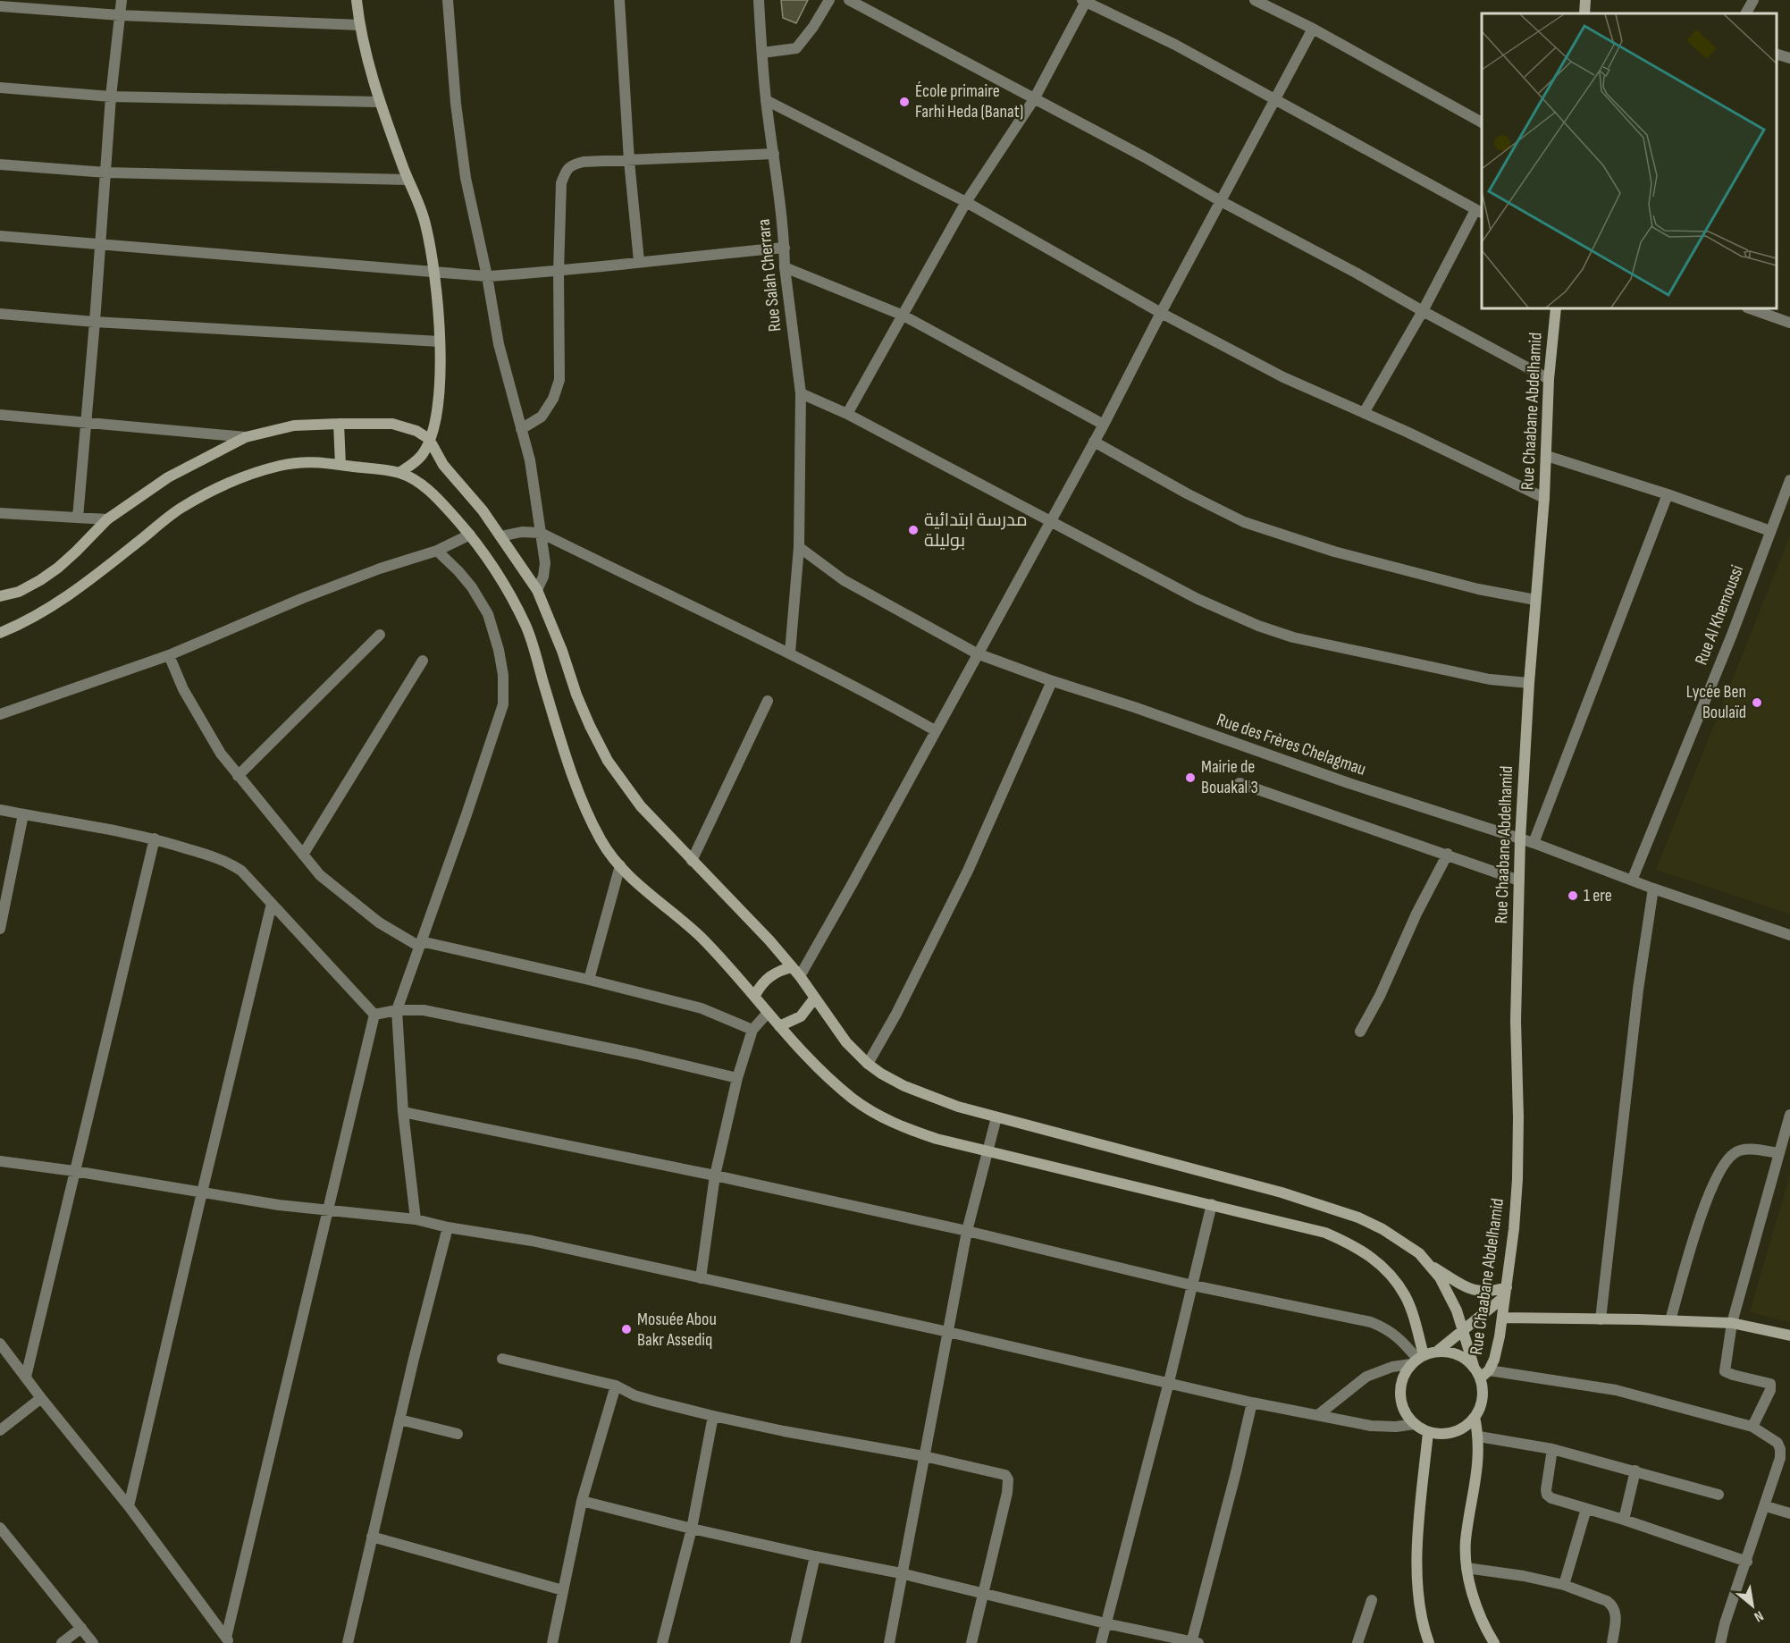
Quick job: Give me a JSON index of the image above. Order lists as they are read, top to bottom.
{
  "streets": {
    "main road": ["Rue Chaabane Abdelhamid"],
    "street": ["Rue Salah Cherrara", "Rue Al Khemoussi", "Rue des Frères Chelagmau"]
  },
  "crossings": [
    ["Rue Salah Cherrara", "Rue des Frères Chelagmau"],
    ["Rue Chaabane Abdelhamid", "Rue des Frères Chelagmau"],
    ["Rue Al Khemoussi", "Rue des Frères Chelagmau"]
  ],
  "places": [
    "École primaire Farhi Heda (Banat)",
    "مدرسة ابتدائية بوليلة",
    "Lycée Ben Boulaïd",
    "Mairie de Bouakal 3",
    "1 ere",
    "Mosuée Abou Bakr Assediq"
  ],
  "north": "bottom right"
}
